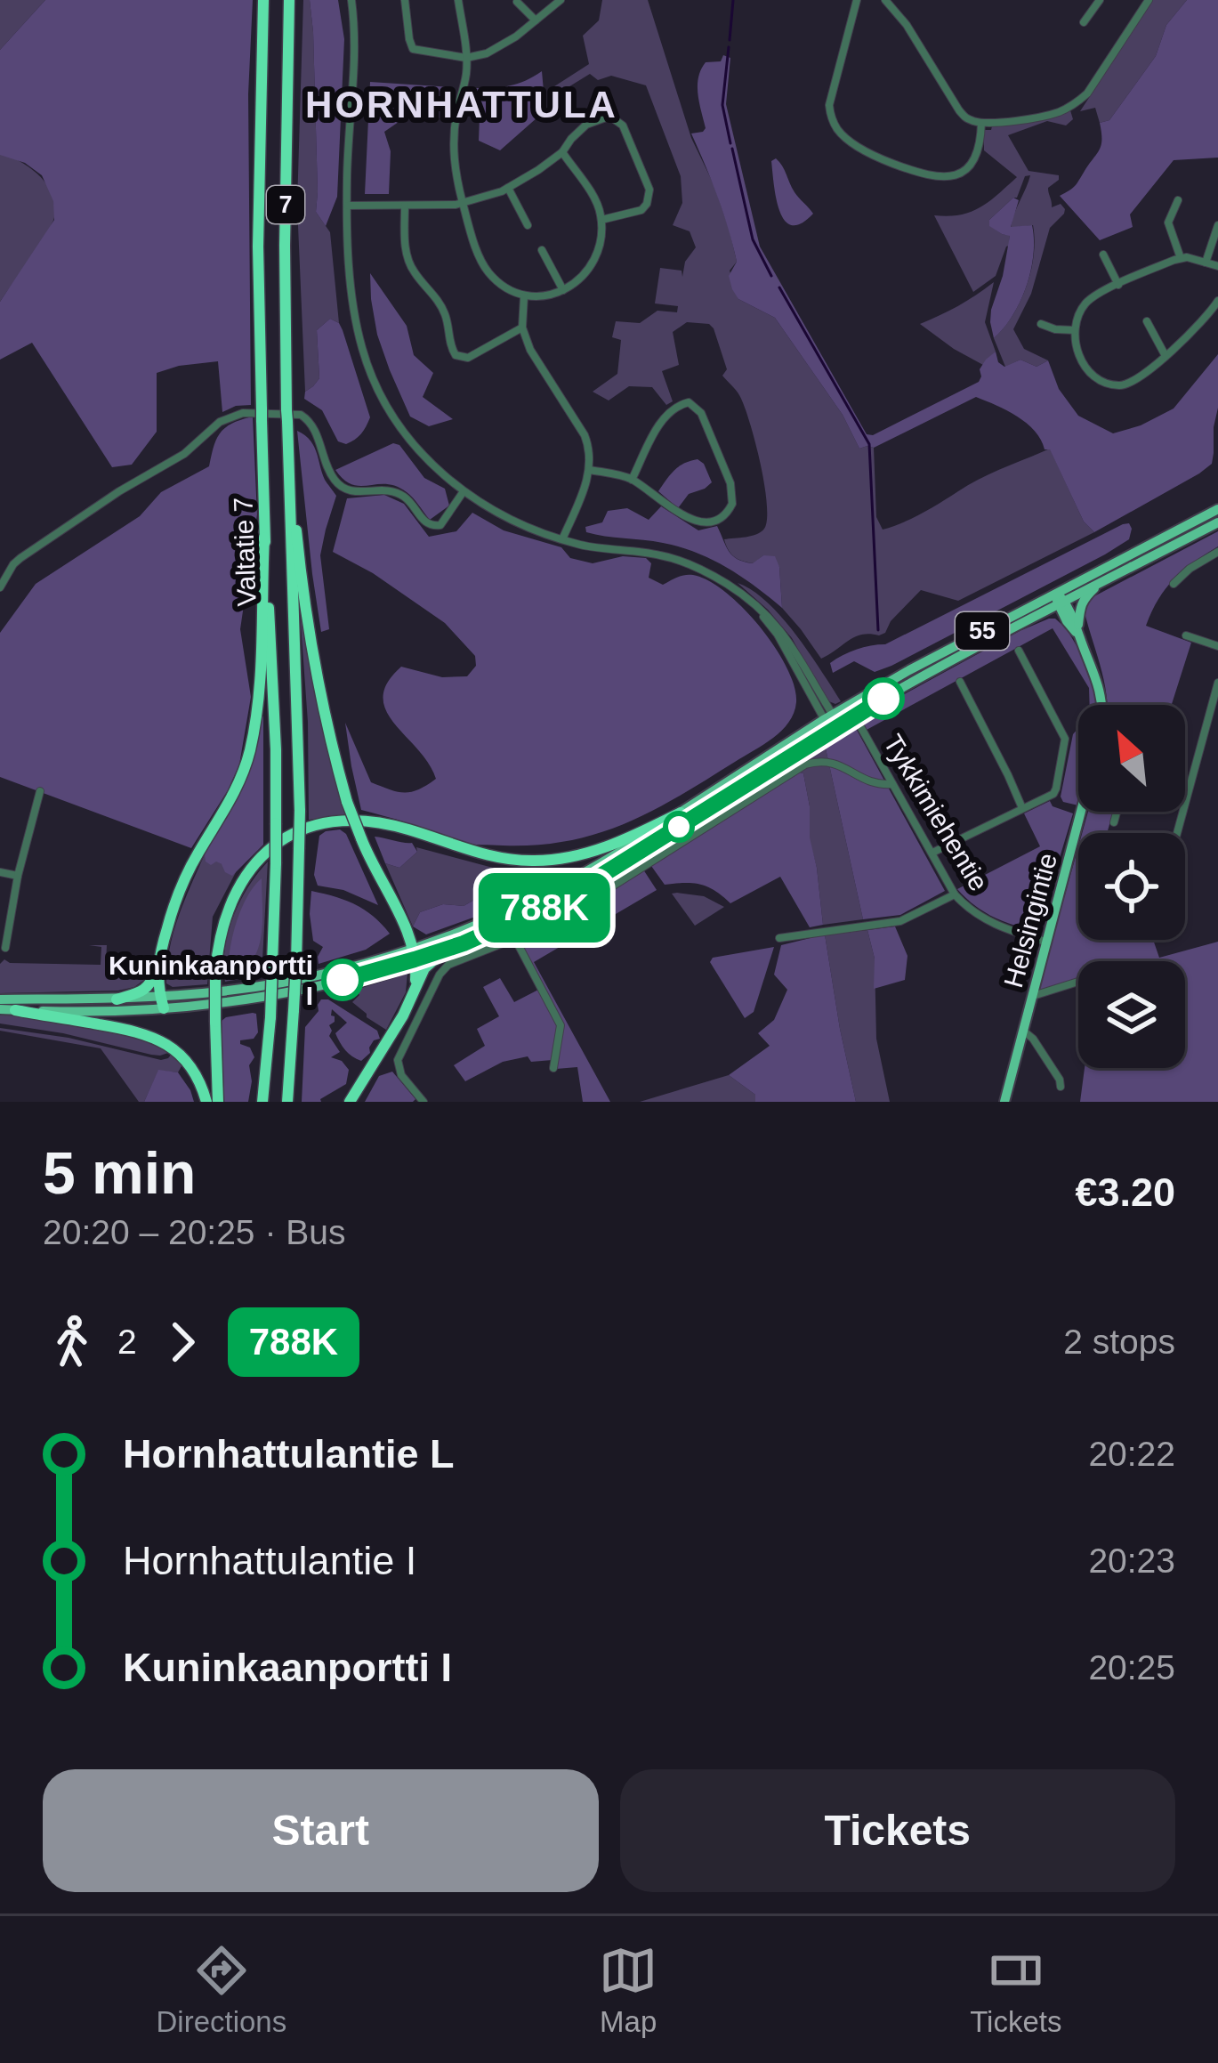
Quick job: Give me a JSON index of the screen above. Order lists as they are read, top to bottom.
{
  "streets": {
    "highway": ["7", "Valtatie 7"],
    "main road": ["55", "Helsingintie"],
    "street": ["Tykkimiehentie"]
  },
  "crossings": [
    ["Tykkimiehentie", "Helsingintie"]
  ],
  "districts": ["HORNHATTULA"],
  "places": ["Kuninkaanportti I"],
  "lines": ["bus line 788K"],
  "north": "top left",
  "page": {
    "on_map": "788K",
    "heading": ["5 min", "20:20 – 20:25 · Bus", "€3.20"],
    "legs": ["2", "788K", "2 stops"],
    "list": [
      {
        "name": "Hornhattulantie L",
        "value": "20:22"
      },
      {
        "name": "Hornhattulantie I",
        "value": "20:23"
      },
      {
        "name": "Kuninkaanportti I",
        "value": "20:25"
      }
    ],
    "buttons": ["Start", "Tickets"],
    "tabs": ["Directions", "Map", "Tickets"]
  }
}
